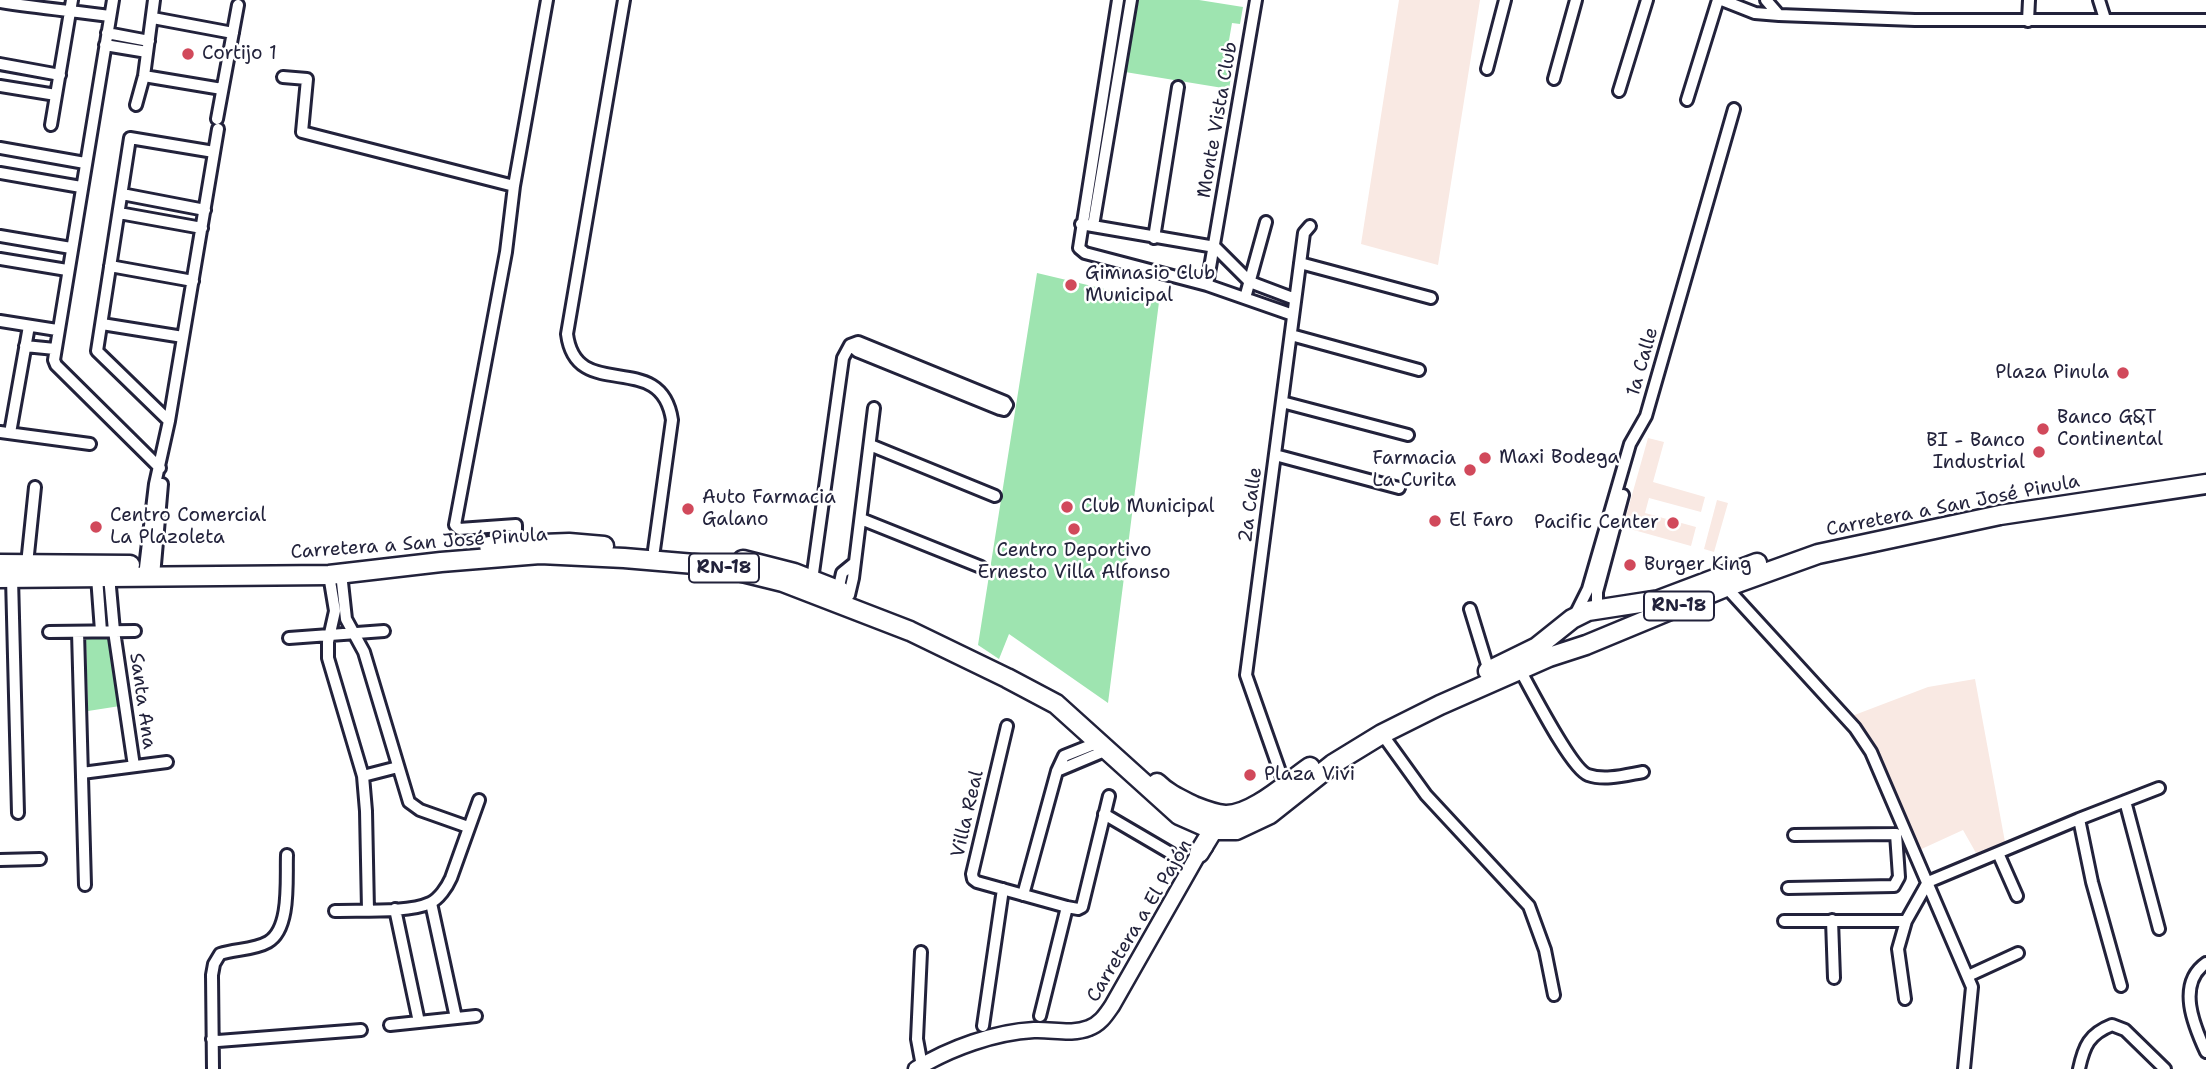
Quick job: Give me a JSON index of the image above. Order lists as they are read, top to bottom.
{
  "streets": {
    "main road": ["Carretera a San José Pinula", "RN-18"],
    "street": [
      "Monte Vista Club",
      "1a Calle",
      "2a Calle",
      "Santa Ana",
      "Villa Real",
      "Carretera a El Pajón"
    ]
  },
  "crossings": [
    ["1a Calle", "Carretera a San José Pinula"],
    ["2a Calle", "Carretera a San José Pinula"],
    ["Carretera a San José Pinula", "Santa Ana"],
    ["Carretera a San José Pinula", "Carretera a El Pajón"]
  ],
  "places": [
    "Cortijo 1",
    "Gimnasio Club Municipal",
    "Plaza Pinula",
    "Banco G&T Continental",
    "BI - Banco Industrial",
    "Maxi Bodega",
    "Farmacia La Curita",
    "Club Municipal",
    "Auto Farmacia Galano",
    "El Faro",
    "Pacific Center",
    "Centro Comercial La Plazoleta",
    "Centro Deportivo Ernesto Villa Alfonso",
    "Burger King",
    "Plaza Vivi"
  ]
}
